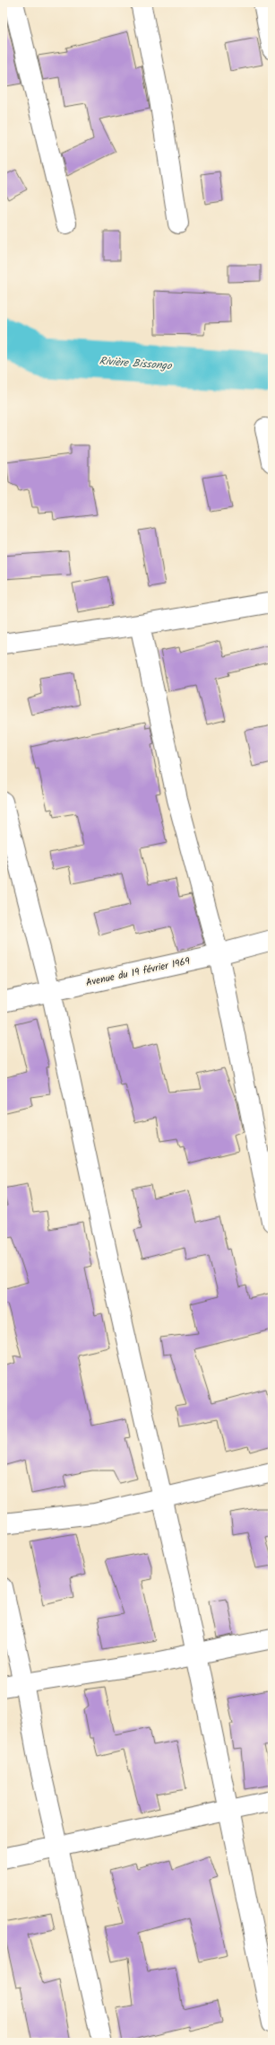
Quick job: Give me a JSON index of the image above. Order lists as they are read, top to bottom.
{
  "streets": {
    "street": ["Avenue du 19 février 1969"]
  },
  "water": ["Rivière Bissongo"]
}
